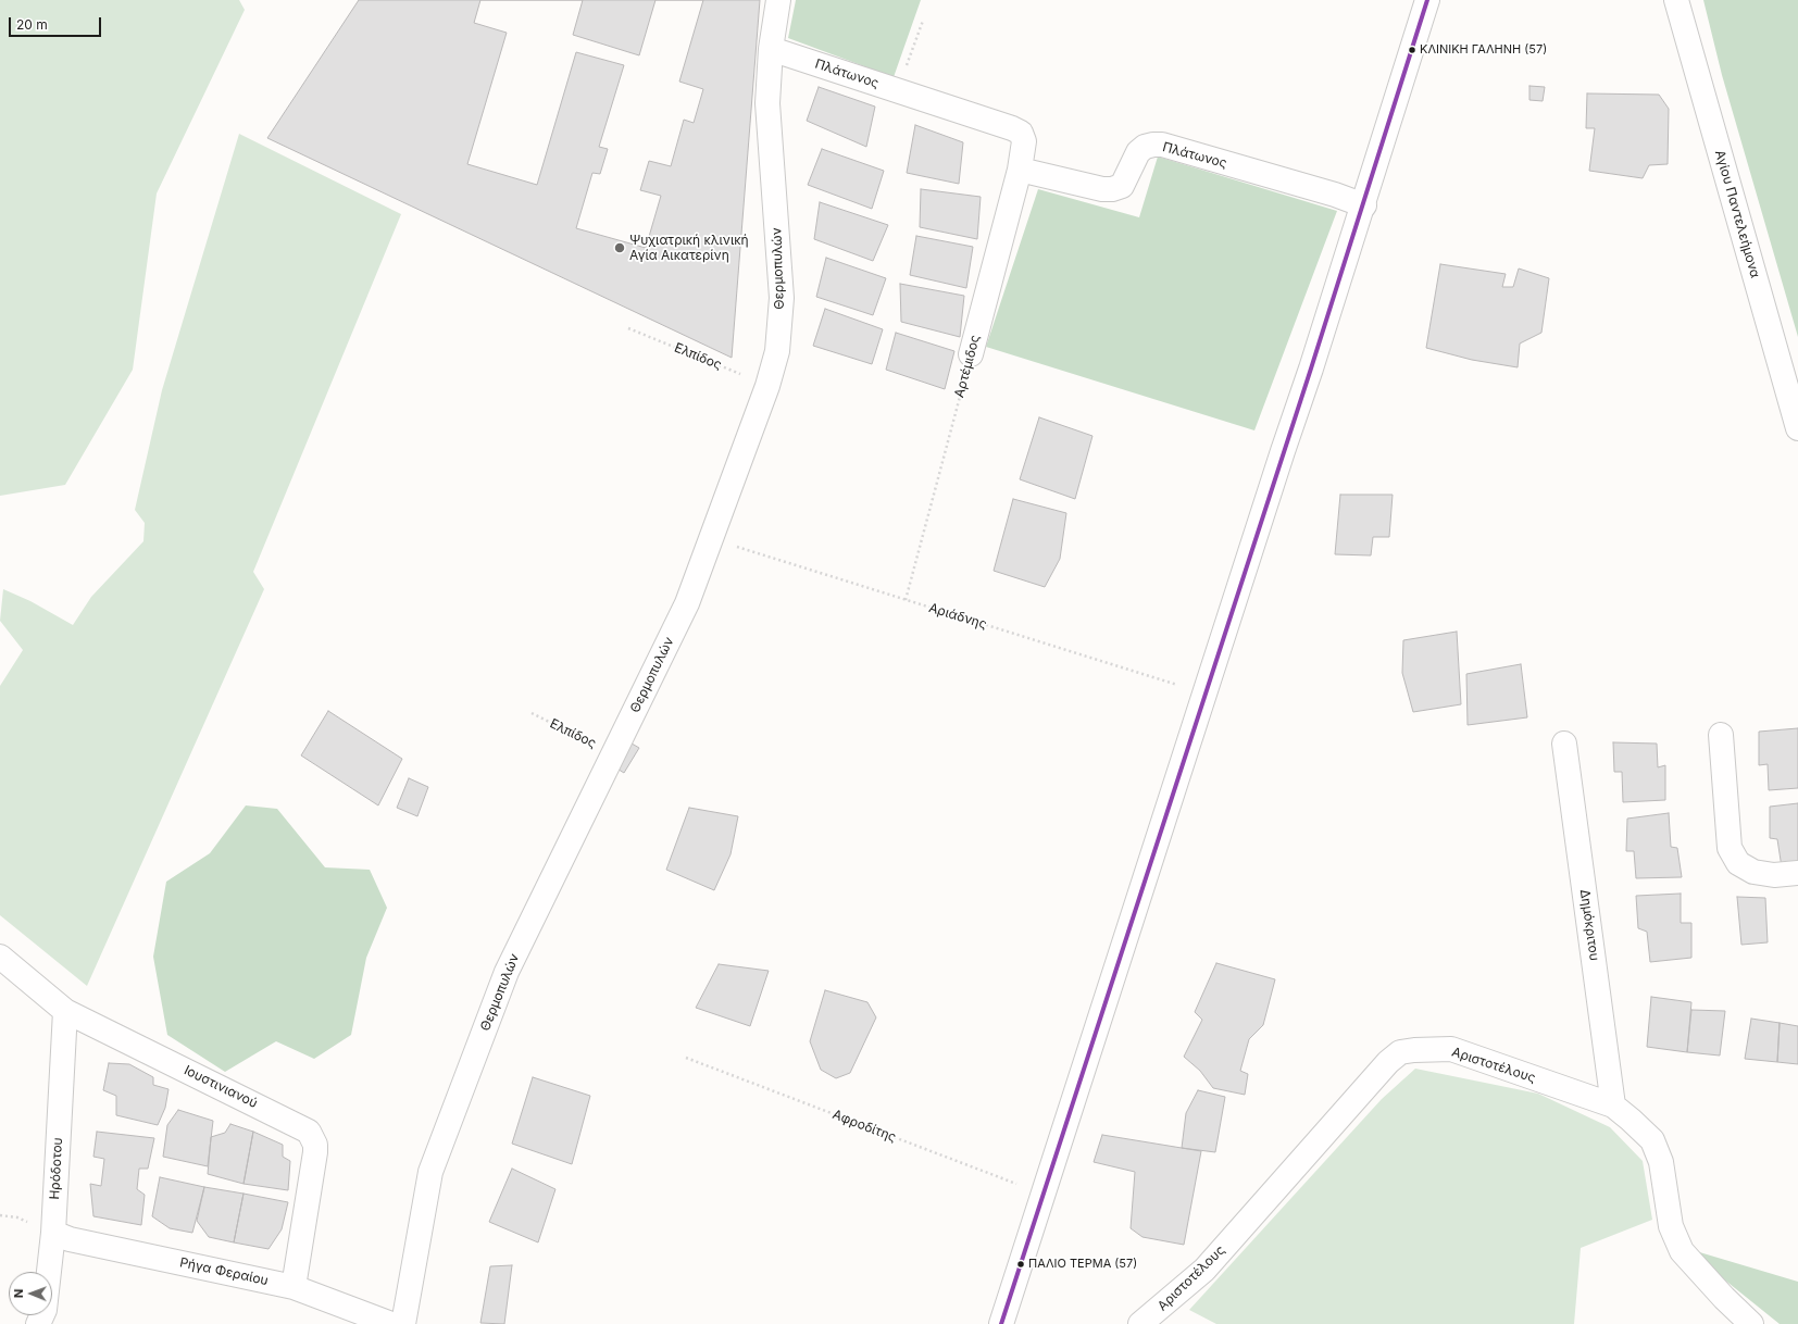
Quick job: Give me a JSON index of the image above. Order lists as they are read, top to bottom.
{
  "streets": {
    "street": [
      "Πλάτωνος",
      "Αγίου Παντελεήμονα",
      "Θερμοπυλών",
      "Αρτέμιδος",
      "Δημόκριτου",
      "Αριστοτέλους",
      "Ιουστινιανού",
      "Ηρόδοτου",
      "Ρήγα Φεραίου"
    ],
    "path": ["Ελπίδος", "Αριάδνης", "Αφροδίτης"]
  },
  "crossings": [
    ["Πλάτωνος", "Θερμοπυλών"],
    ["Πλάτωνος", "Αρτέμιδος"],
    ["Θερμοπυλών", "Ελπίδος"],
    ["Θερμοπυλών", "Αριάδνης"],
    ["Αρτέμιδος", "Αριάδνης"],
    ["Δημόκριτου", "Αριστοτέλους"],
    ["Ιουστινιανού", "Ηρόδοτου"],
    ["Ιουστινιανού", "Ρήγα Φεραίου"],
    ["Ηρόδοτου", "Ρήγα Φεραίου"]
  ],
  "places": ["ΚΛΙΝΙΚΗ ΓΑΛΗΝΗ (57)", "Ψυχιατρική κλινική Αγία Αικατερίνη", "ΠΑΛΙΟ ΤΕΡΜΑ (57)"],
  "scale_bar": "20 m",
  "north": "left"
}
